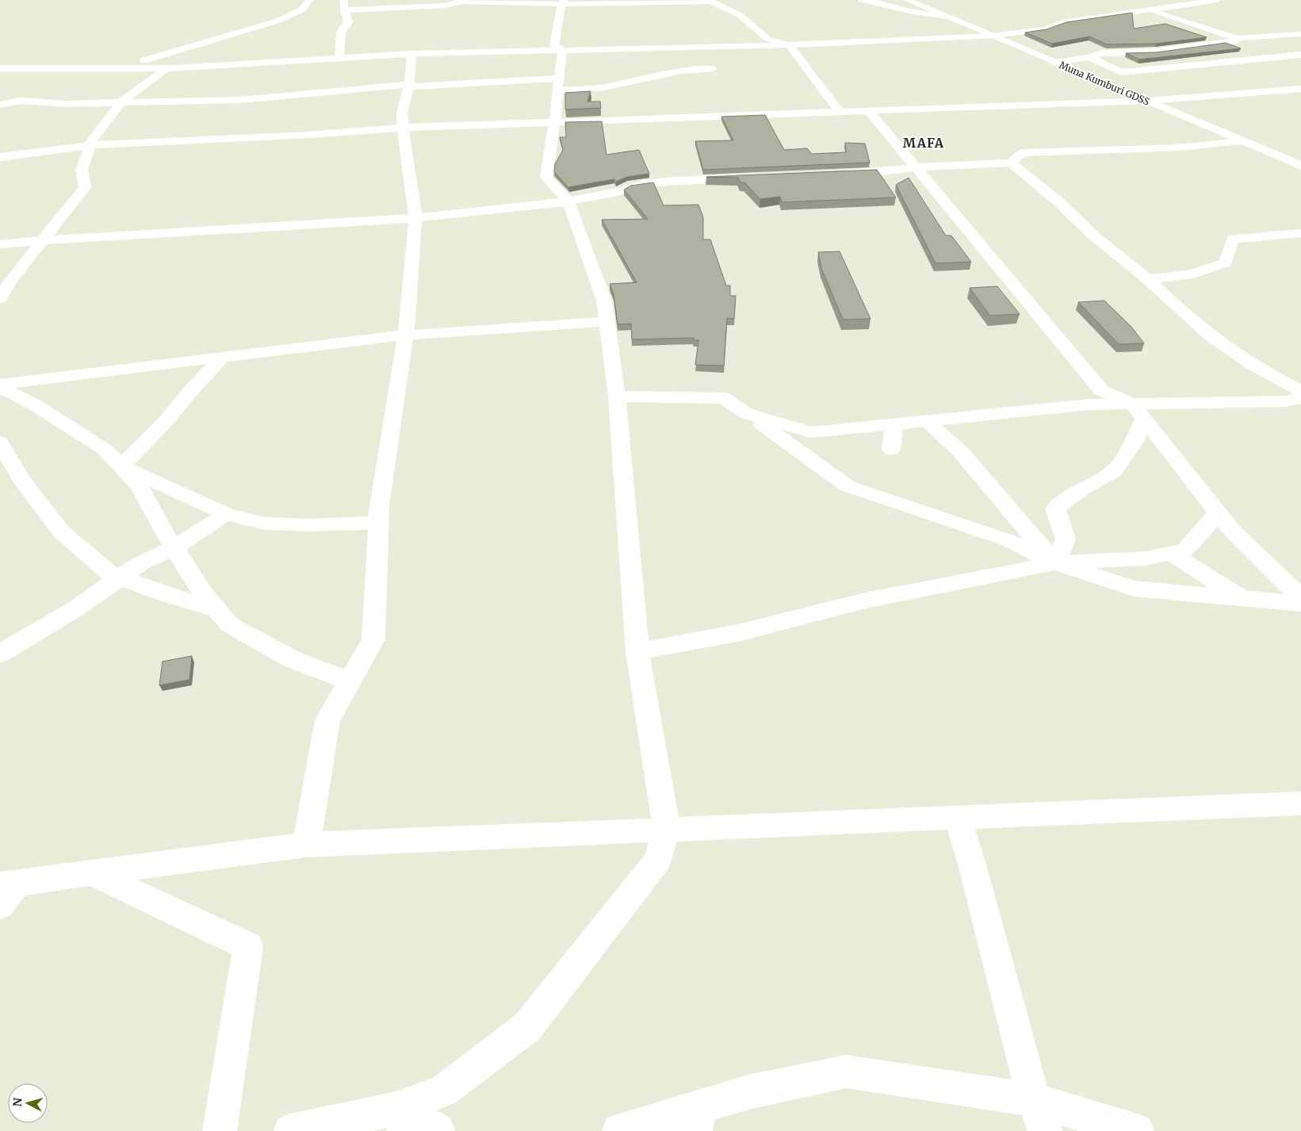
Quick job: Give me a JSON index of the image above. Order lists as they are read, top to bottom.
{
  "streets": {
    "main road": ["Muna Kumburi GDSS"]
  },
  "districts": ["MAFA"],
  "north": "left"
}
